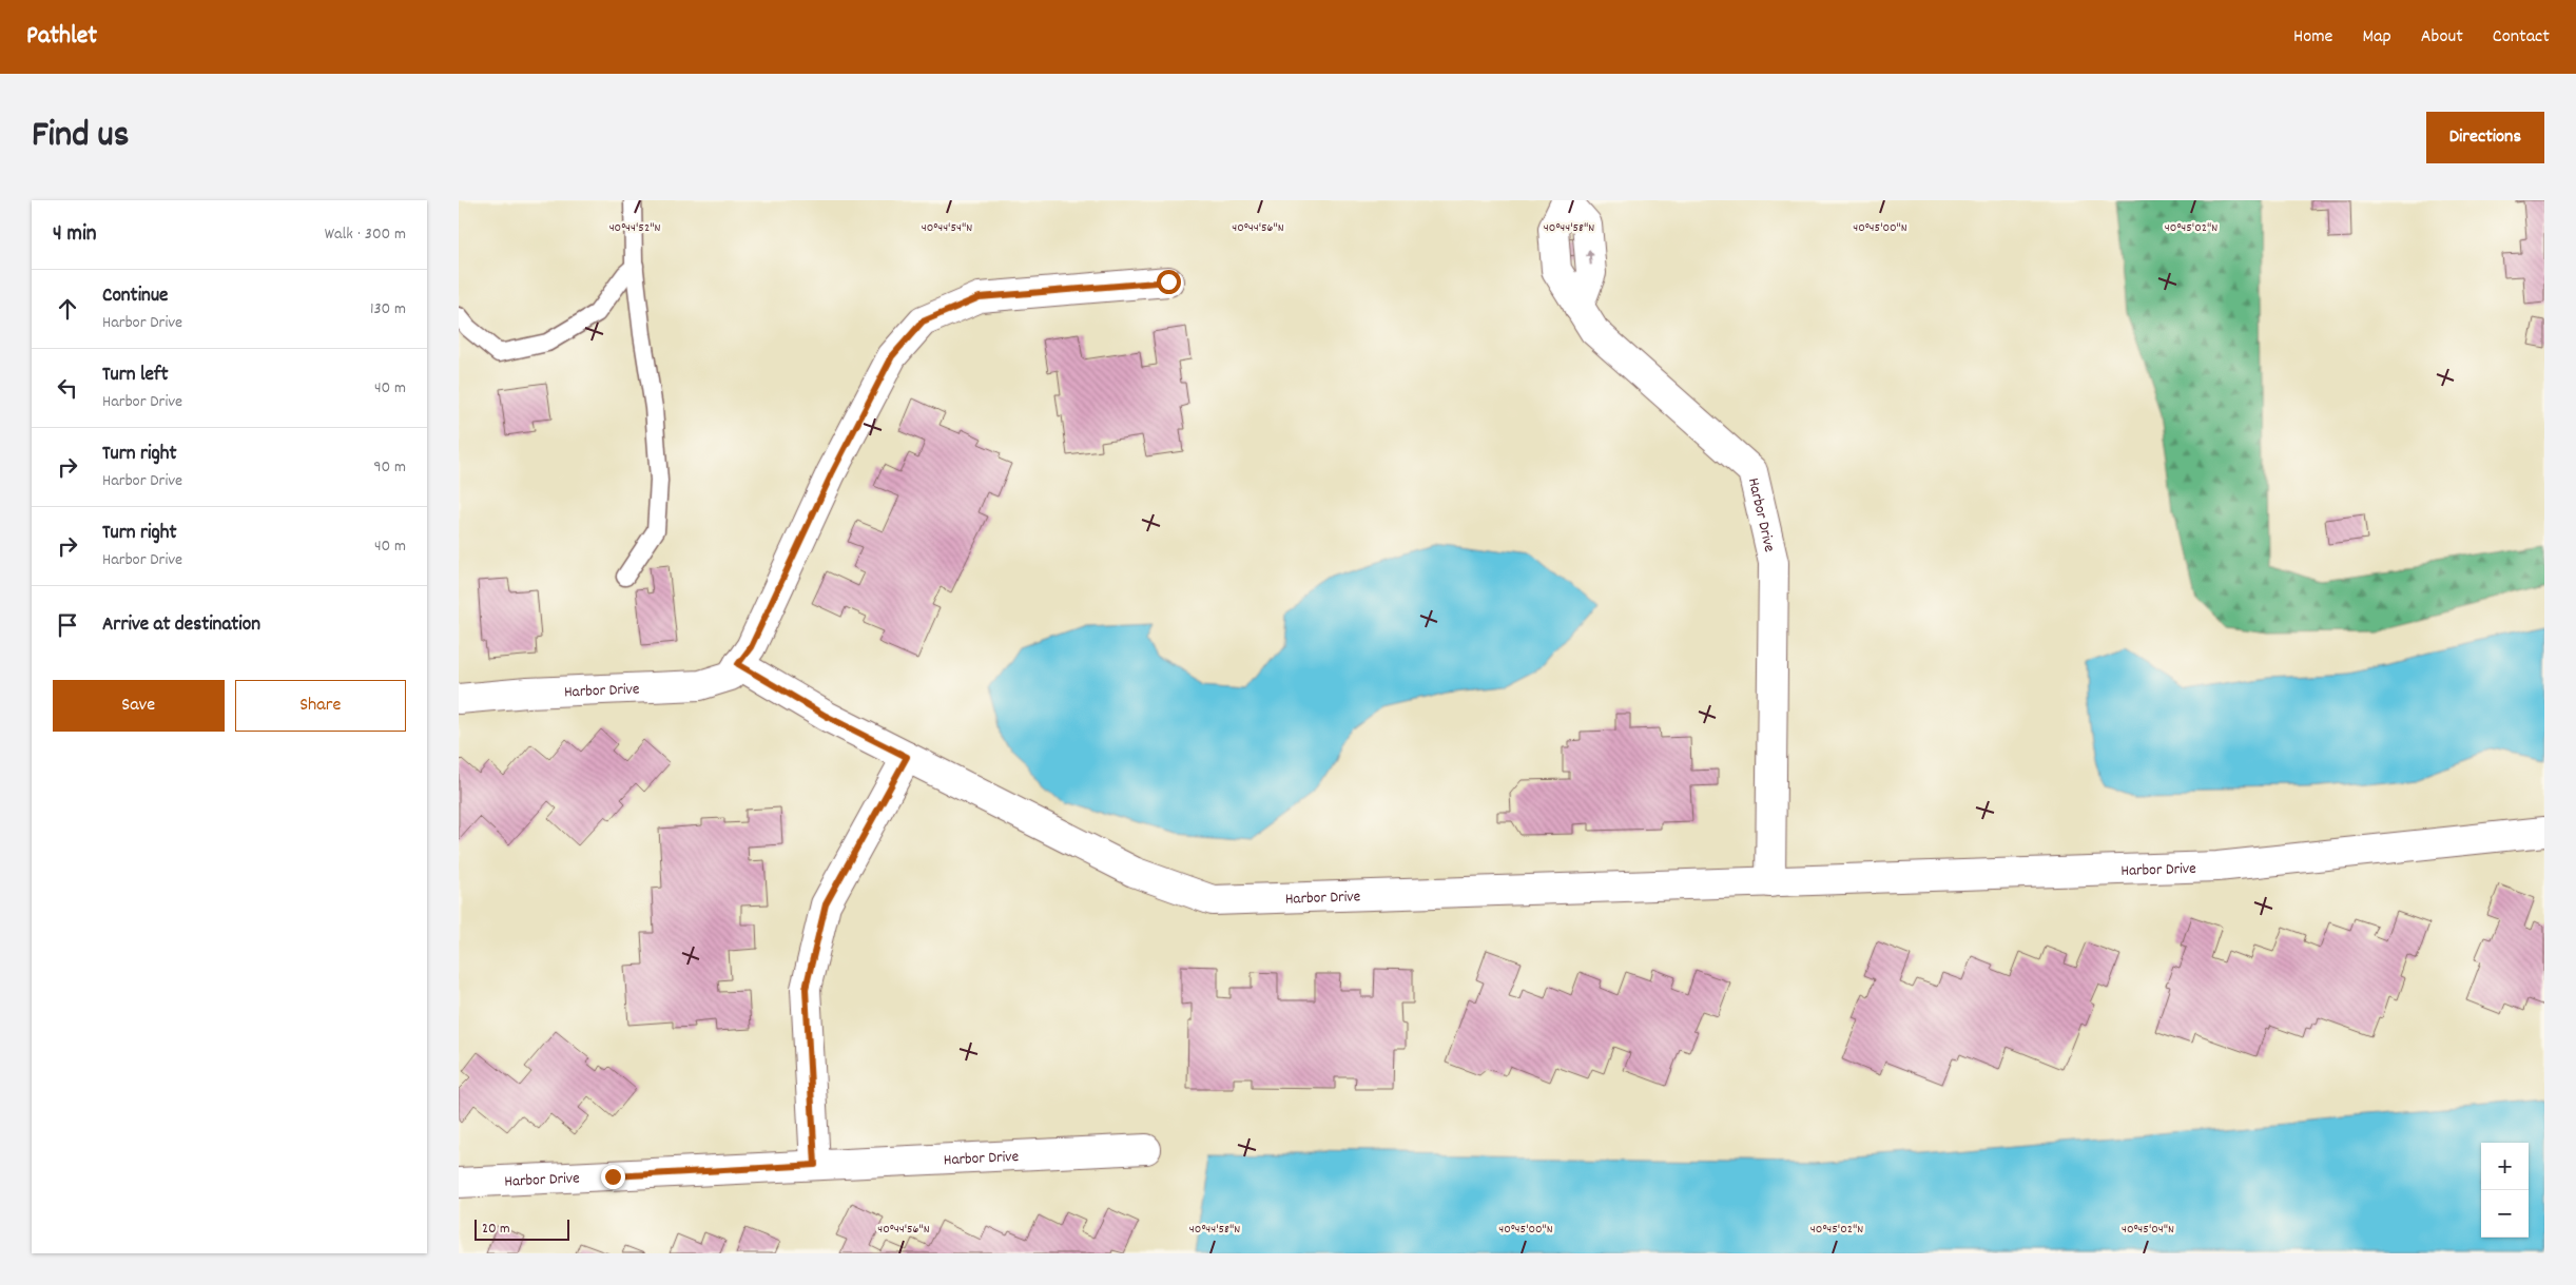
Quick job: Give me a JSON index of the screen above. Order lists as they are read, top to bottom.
{
  "streets": {
    "street": ["Harbor Drive"]
  },
  "scale_bar": "20 m",
  "page": {
    "header": "Pathlet",
    "nav": [
      "Home",
      "Map",
      "About",
      "Contact"
    ],
    "title": "Find us",
    "buttons": [
      "Directions",
      ["Save", "Share"]
    ],
    "heading": ["4 min", "Walk · 300 m"],
    "list": [
      ["Continue", "Harbor Drive", "130 m"],
      ["Turn left", "Harbor Drive", "40 m"],
      ["Turn right", "Harbor Drive", "90 m"],
      ["Turn right", "Harbor Drive", "40 m"],
      "Arrive at destination"
    ],
    "map_buttons": ["+", "−"],
    "scale": "20 m"
  },
  "coordinates": [
    "40°44'54\"N",
    "40°44'56\"N",
    "40°44'58\"N",
    "40°45'00\"N",
    "40°45'02\"N",
    "40°44'52\"N",
    "40°45'04\"N"
  ]
}
